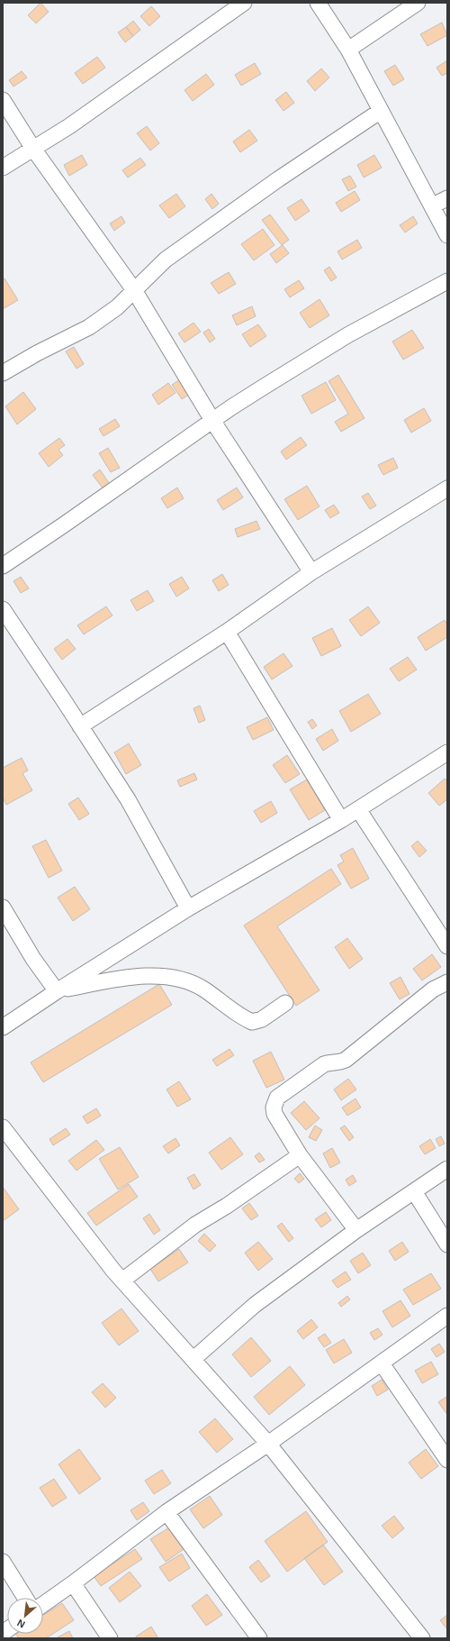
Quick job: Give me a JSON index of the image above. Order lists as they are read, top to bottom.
{
  "north": "bottom left"
}
